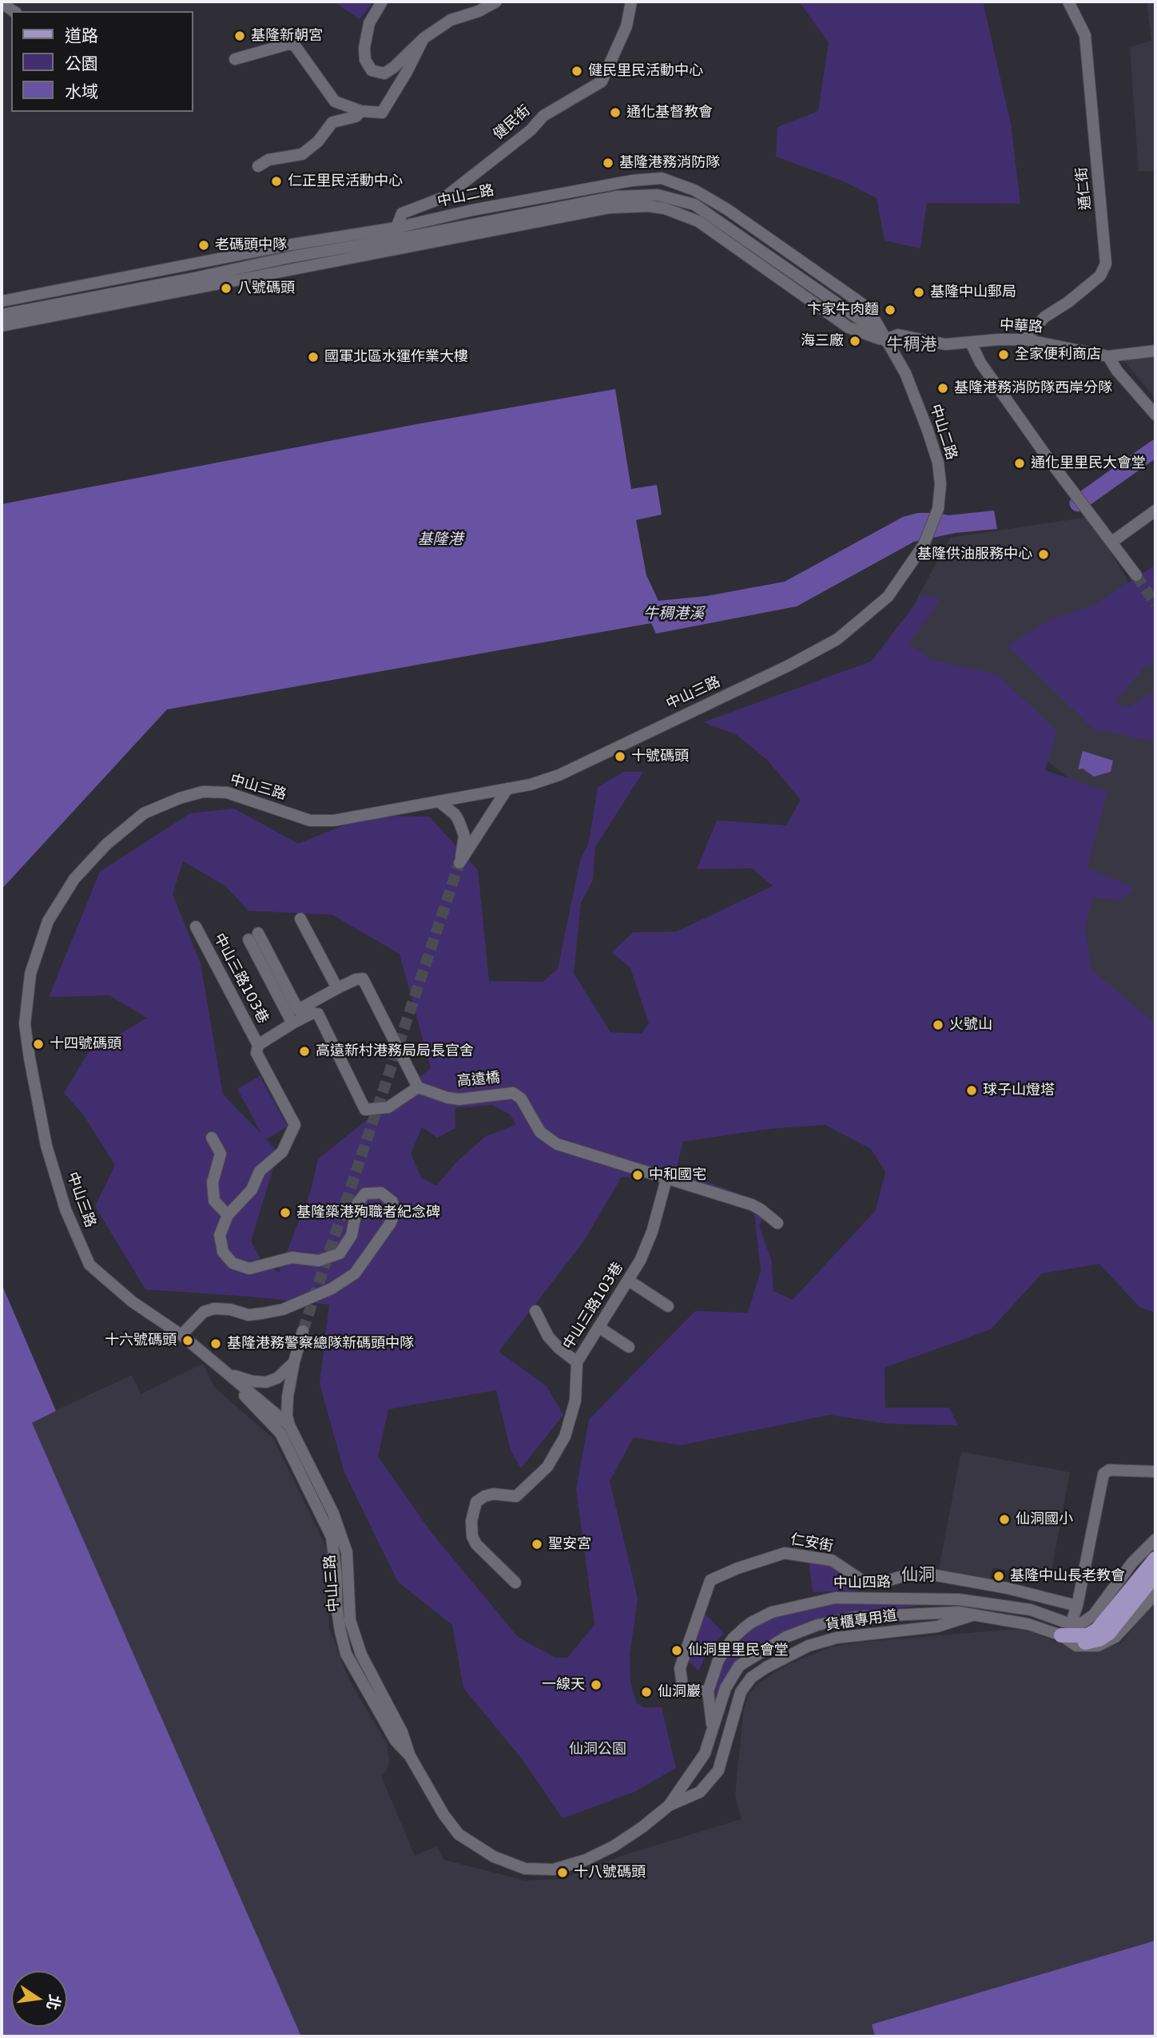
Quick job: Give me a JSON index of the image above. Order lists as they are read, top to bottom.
{
  "streets": {
    "street": [
      "健民街",
      "通仁街",
      "中山二路",
      "中華路",
      "中山三路",
      "中山三路103巷",
      "高遠橋",
      "仁安街",
      "中山四路",
      "貨櫃專用道"
    ]
  },
  "crossings": [
    ["健民街", "中山二路"],
    ["通仁街", "中華路"],
    ["中山二路", "中華路"],
    ["中山二路", "中山三路"],
    ["中山三路", "中山三路103巷"],
    ["中山三路", "中山四路"],
    ["中山三路", "貨櫃專用道"],
    ["中山三路103巷", "高遠橋"],
    ["仁安街", "中山四路"]
  ],
  "districts": ["牛稠港", "仙洞"],
  "water": ["基隆港", "牛稠港溪"],
  "parks": ["仙洞公園"],
  "places": [
    "基隆新朝宮",
    "健民里民活動中心",
    "通化基督教會",
    "基隆港務消防隊",
    "仁正里民活動中心",
    "老碼頭中隊",
    "八號碼頭",
    "基隆中山郵局",
    "卞家牛肉麵",
    "海三廠",
    "全家便利商店",
    "國軍北區水運作業大樓",
    "基隆港務消防隊西岸分隊",
    "通化里里民大會堂",
    "基隆供油服務中心",
    "十號碼頭",
    "火號山",
    "十四號碼頭",
    "高遠新村港務局局長官舍",
    "球子山燈塔",
    "中和國宅",
    "基隆築港殉職者紀念碑",
    "十六號碼頭",
    "基隆港務警察總隊新碼頭中隊",
    "仙洞國小",
    "聖安宮",
    "基隆中山長老教會",
    "仙洞里里民會堂",
    "一線天",
    "仙洞巖",
    "十八號碼頭"
  ],
  "legend": ["道路", "公園", "水域"],
  "north": "right"
}
